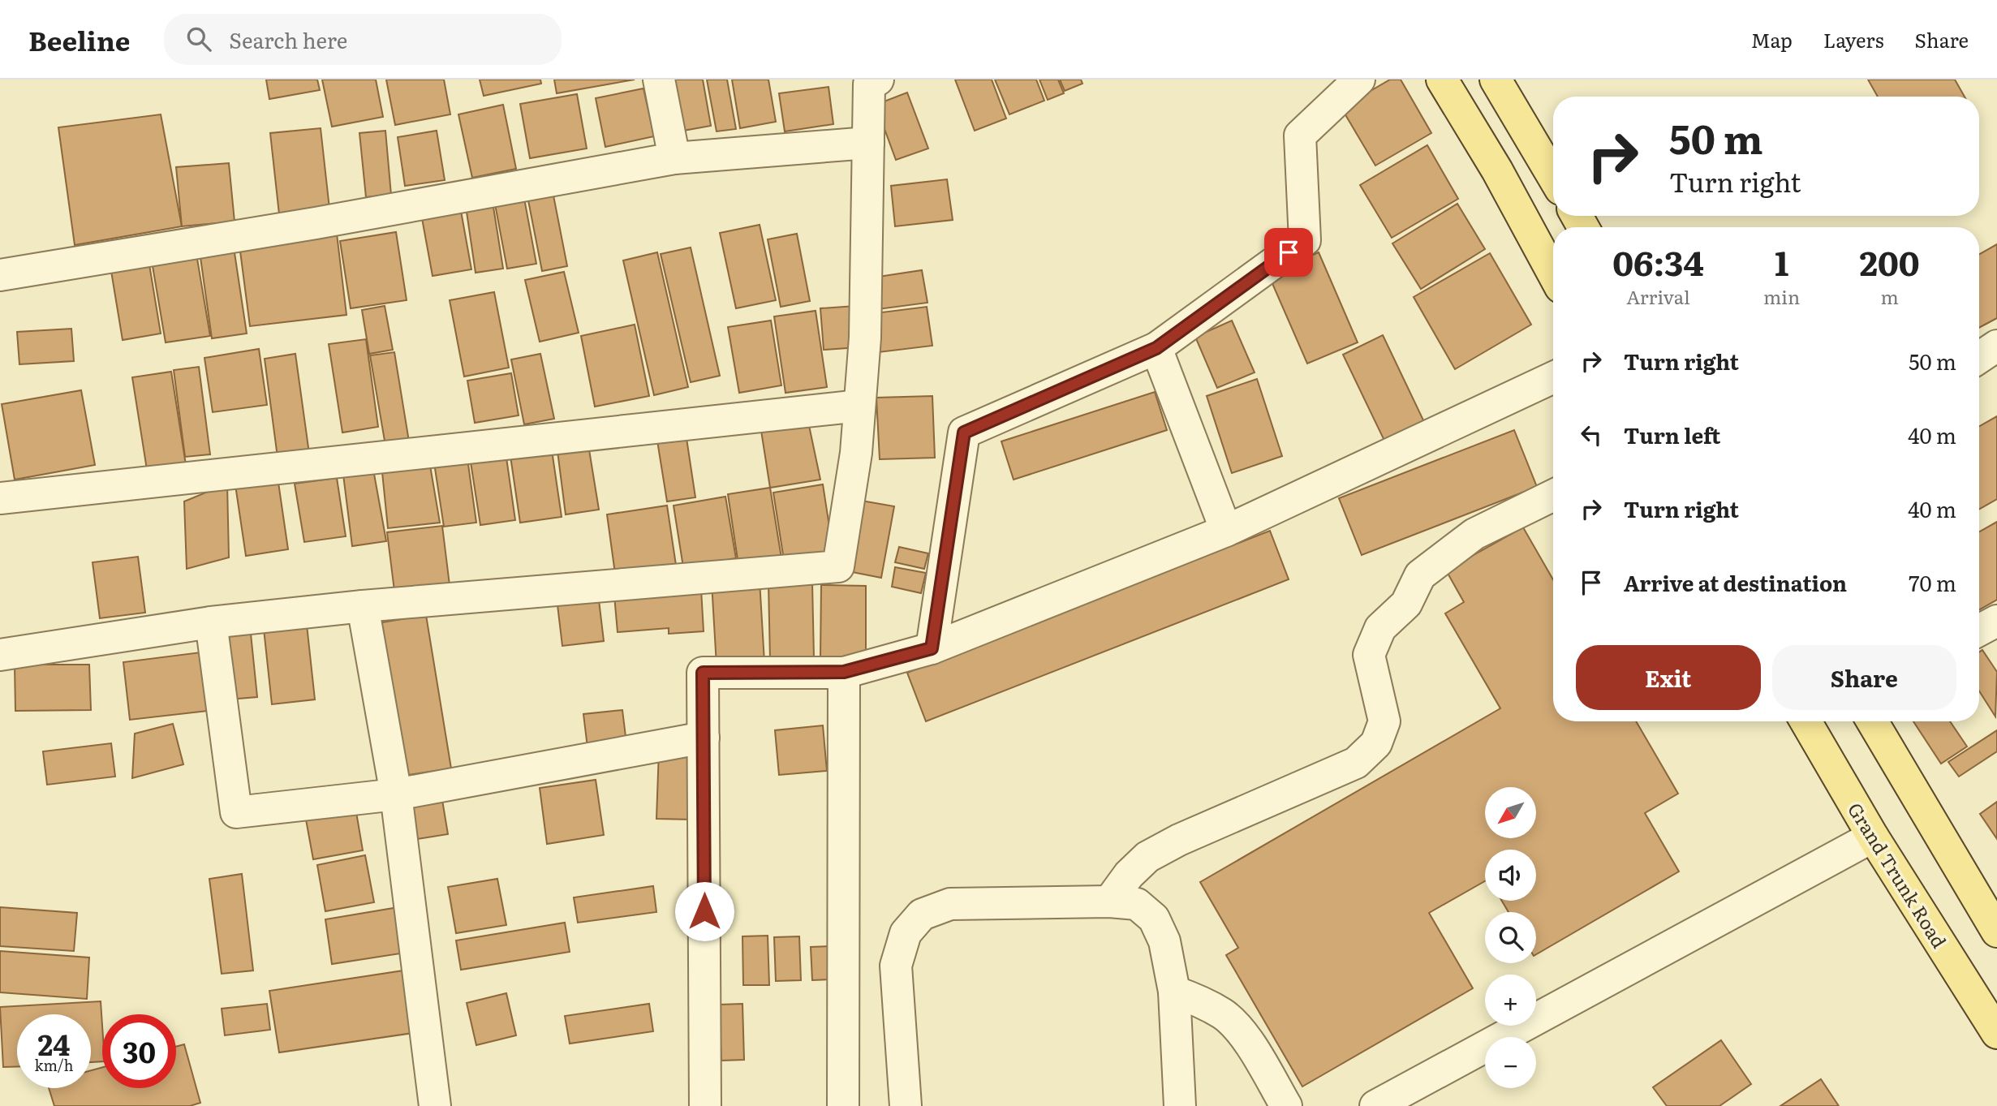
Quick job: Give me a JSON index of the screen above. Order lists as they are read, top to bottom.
{
  "streets": {
    "main road": ["Grand Trunk Road"]
  },
  "north": "bottom left",
  "page": {
    "header": "Beeline",
    "search": "Search here",
    "nav": ["Map", "Layers", "Share"],
    "turn": ["50 m", "Turn right"],
    "eta": [
      "06:34",
      "Arrival",
      "1",
      "min",
      "200",
      "m"
    ],
    "list": [
      {
        "name": "Turn right",
        "value": "50 m"
      },
      {
        "name": "Turn left",
        "value": "40 m"
      },
      {
        "name": "Turn right",
        "value": "40 m"
      },
      {
        "name": "Arrive at destination",
        "value": "70 m"
      }
    ],
    "buttons": ["Exit", "Share"],
    "map_buttons": ["+", "−"],
    "speed": "24 km/h",
    "limit": "30"
  }
}
